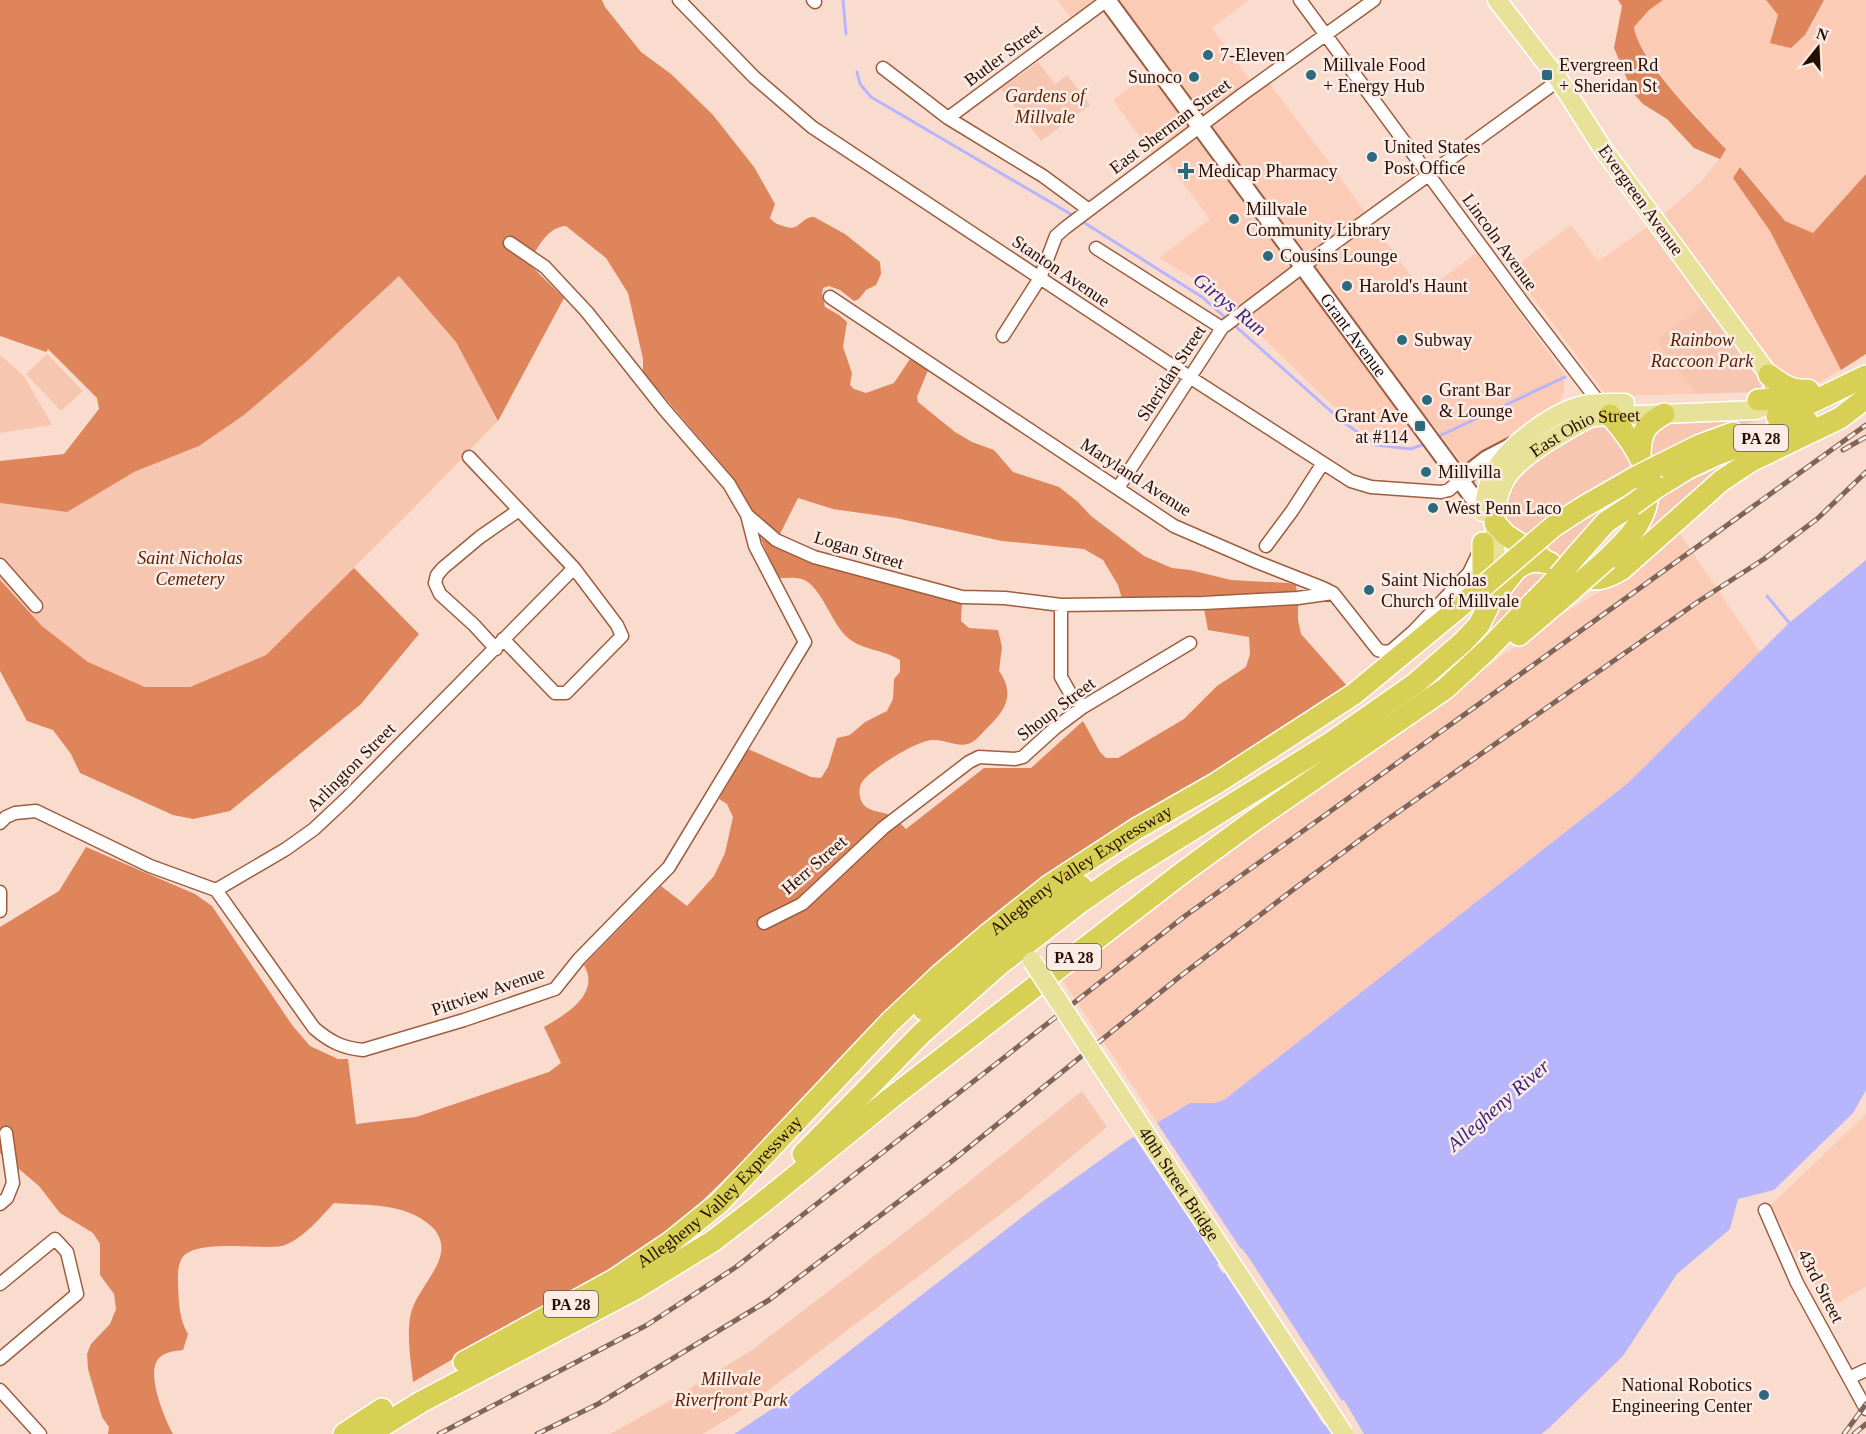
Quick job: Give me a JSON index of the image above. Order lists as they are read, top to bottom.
{
  "streets": {
    "highway": ["PA 28", "Allegheny Valley Expressway"],
    "main road": ["Evergreen Avenue", "East Ohio Street", "40th Street Bridge"],
    "street": [
      "Butler Street",
      "East Sherman Street",
      "Lincoln Avenue",
      "Stanton Avenue",
      "Grant Avenue",
      "Sheridan Street",
      "Maryland Avenue",
      "Logan Street",
      "Shoup Street",
      "Arlington Street",
      "Herr Street",
      "Pittview Avenue",
      "43rd Street"
    ]
  },
  "crossings": [
    ["Butler Street", "Grant Avenue"],
    ["East Sherman Street", "Lincoln Avenue"],
    ["East Sherman Street", "Stanton Avenue"],
    ["East Sherman Street", "Grant Avenue"],
    ["Evergreen Avenue", "Sheridan Street"],
    ["Lincoln Avenue", "Sheridan Street"],
    ["Lincoln Avenue", "East Ohio Street"],
    ["Stanton Avenue", "Grant Avenue"],
    ["Stanton Avenue", "Sheridan Street"],
    ["Grant Avenue", "Sheridan Street"],
    ["Grant Avenue", "East Ohio Street"],
    ["Sheridan Street", "Maryland Avenue"],
    ["East Ohio Street", "Maryland Avenue"],
    ["Maryland Avenue", "Logan Street"],
    ["Logan Street", "Pittview Avenue"],
    ["Shoup Street", "Herr Street"],
    ["Arlington Street", "Pittview Avenue"]
  ],
  "water": ["Girtys Run", "Allegheny River"],
  "parks": [
    "Gardens of Millvale",
    "Rainbow Raccoon Park",
    "Saint Nicholas Cemetery",
    "Millvale Riverfront Park"
  ],
  "places": {
    "other": [
      "7-Eleven",
      "Millvale Food + Energy Hub",
      "Sunoco",
      "United States Post Office",
      "Millvale Community Library",
      "Cousins Lounge",
      "Harold's Haunt",
      "Subway",
      "Grant Bar & Lounge",
      "Millvilla",
      "West Penn Laco",
      "Saint Nicholas Church of Millvale",
      "National Robotics Engineering Center"
    ],
    "transit": ["Evergreen Rd + Sheridan St", "Grant Ave at #114"],
    "health": ["Medicap Pharmacy"]
  },
  "north": "top"
}
